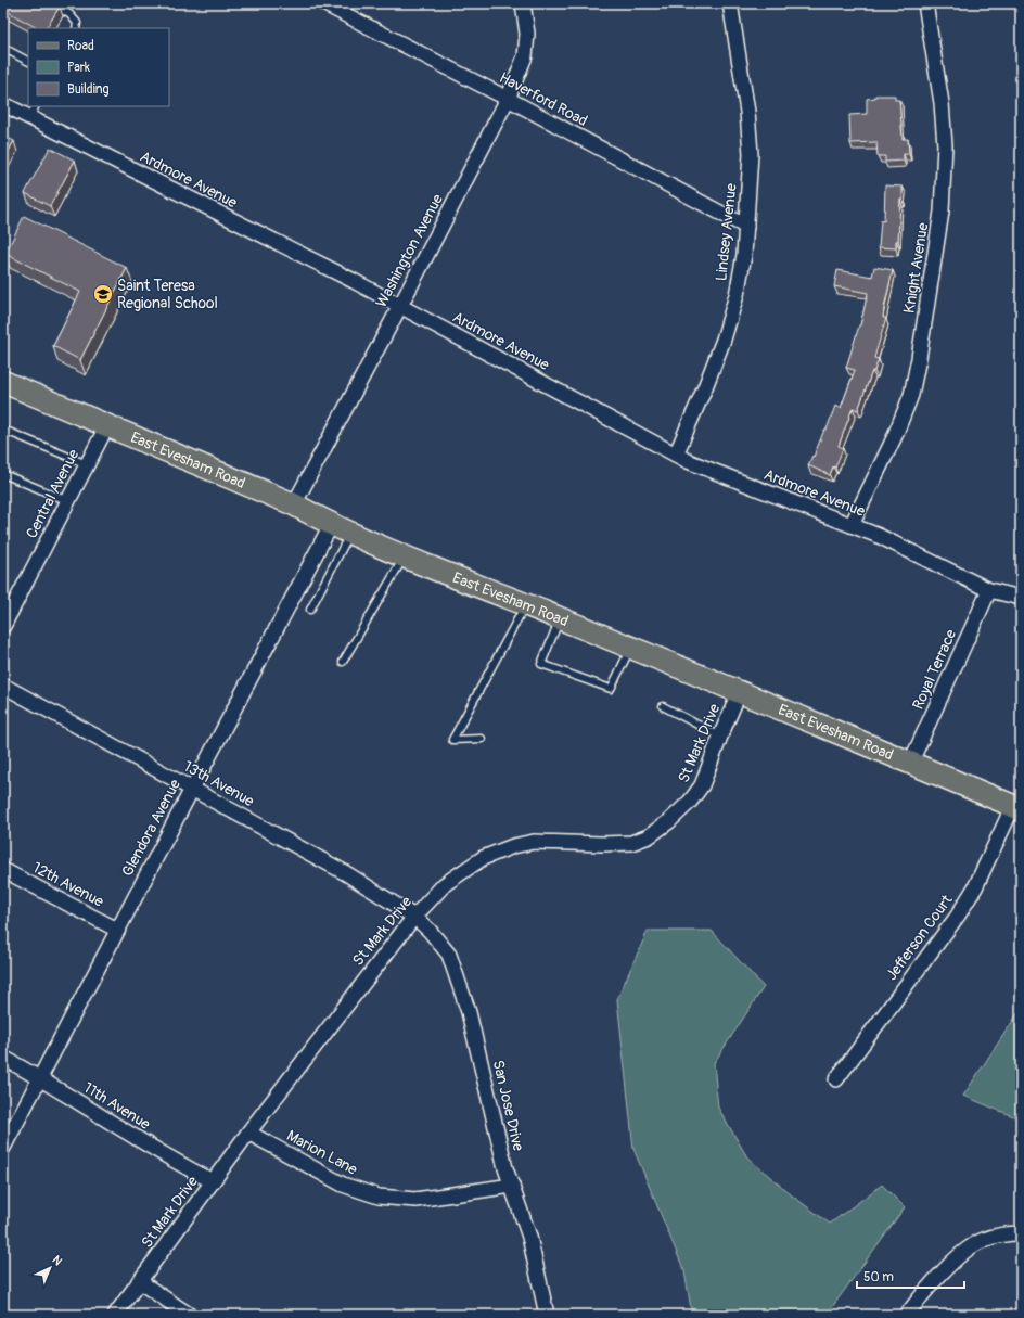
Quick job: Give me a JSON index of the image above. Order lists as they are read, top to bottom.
{
  "streets": {
    "main road": ["East Evesham Road"],
    "street": [
      "Haverford Road",
      "Ardmore Avenue",
      "Lindsey Avenue",
      "Washington Avenue",
      "Knight Avenue",
      "Central Avenue",
      "Royal Terrace",
      "St Mark Drive",
      "13th Avenue",
      "Glendora Avenue",
      "12th Avenue",
      "Jefferson Court",
      "11th Avenue",
      "San Jose Drive",
      "Marion Lane"
    ]
  },
  "crossings": [
    ["Haverford Road", "Lindsey Avenue"],
    ["Haverford Road", "Washington Avenue"],
    ["Ardmore Avenue", "Lindsey Avenue"],
    ["Ardmore Avenue", "Washington Avenue"],
    ["Ardmore Avenue", "Knight Avenue"],
    ["Ardmore Avenue", "Royal Terrace"],
    ["Washington Avenue", "East Evesham Road"],
    ["East Evesham Road", "Central Avenue"],
    ["East Evesham Road", "Royal Terrace"],
    ["East Evesham Road", "St Mark Drive"],
    ["East Evesham Road", "Glendora Avenue"],
    ["East Evesham Road", "Jefferson Court"],
    ["St Mark Drive", "13th Avenue"],
    ["St Mark Drive", "11th Avenue"],
    ["St Mark Drive", "San Jose Drive"],
    ["St Mark Drive", "Marion Lane"],
    ["13th Avenue", "Glendora Avenue"],
    ["13th Avenue", "San Jose Drive"],
    ["Glendora Avenue", "12th Avenue"],
    ["Glendora Avenue", "11th Avenue"],
    ["San Jose Drive", "Marion Lane"]
  ],
  "places": {
    "school or university": ["Saint Teresa Regional School"]
  },
  "legend": ["Road", "Park", "Building"],
  "scale_bar": "50 m",
  "north": "top right"
}
